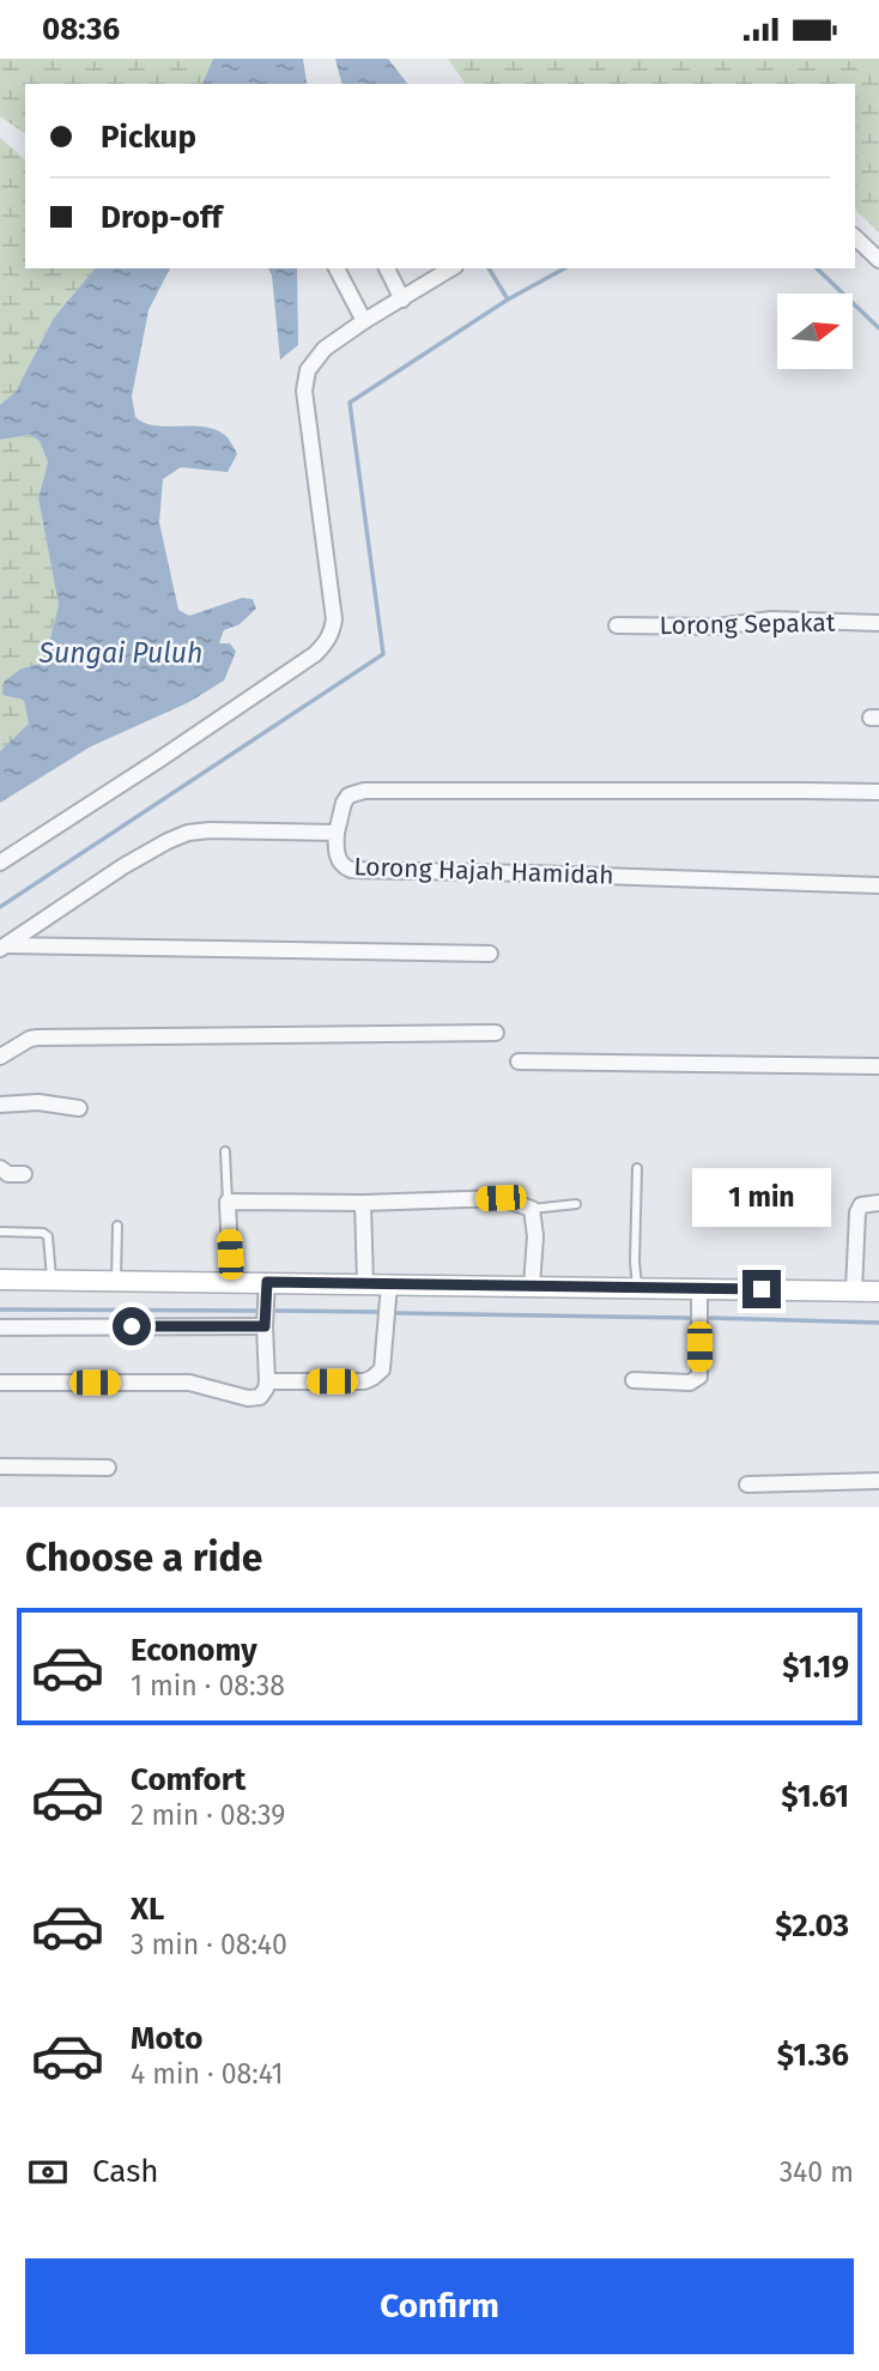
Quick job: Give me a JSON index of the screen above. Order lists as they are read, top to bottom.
{
  "streets": {
    "street": ["Lorong Sepakat", "Lorong Hajah Hamidah"]
  },
  "water": ["Sungai Puluh"],
  "north": "right",
  "page": {
    "status": "08:36",
    "banner": ["Pickup", "Drop-off"],
    "bubble": "1 min",
    "heading": "Choose a ride",
    "list": [
      {
        "name": "Economy",
        "note": "1 min · 08:38",
        "value": "$1.19"
      },
      {
        "name": "Comfort",
        "note": "2 min · 08:39",
        "value": "$1.61"
      },
      {
        "name": "XL",
        "note": "3 min · 08:40",
        "value": "$2.03"
      },
      {
        "name": "Moto",
        "note": "4 min · 08:41",
        "value": "$1.36"
      }
    ],
    "pay": ["Cash", "340 m"],
    "buttons": "Confirm"
  }
}
